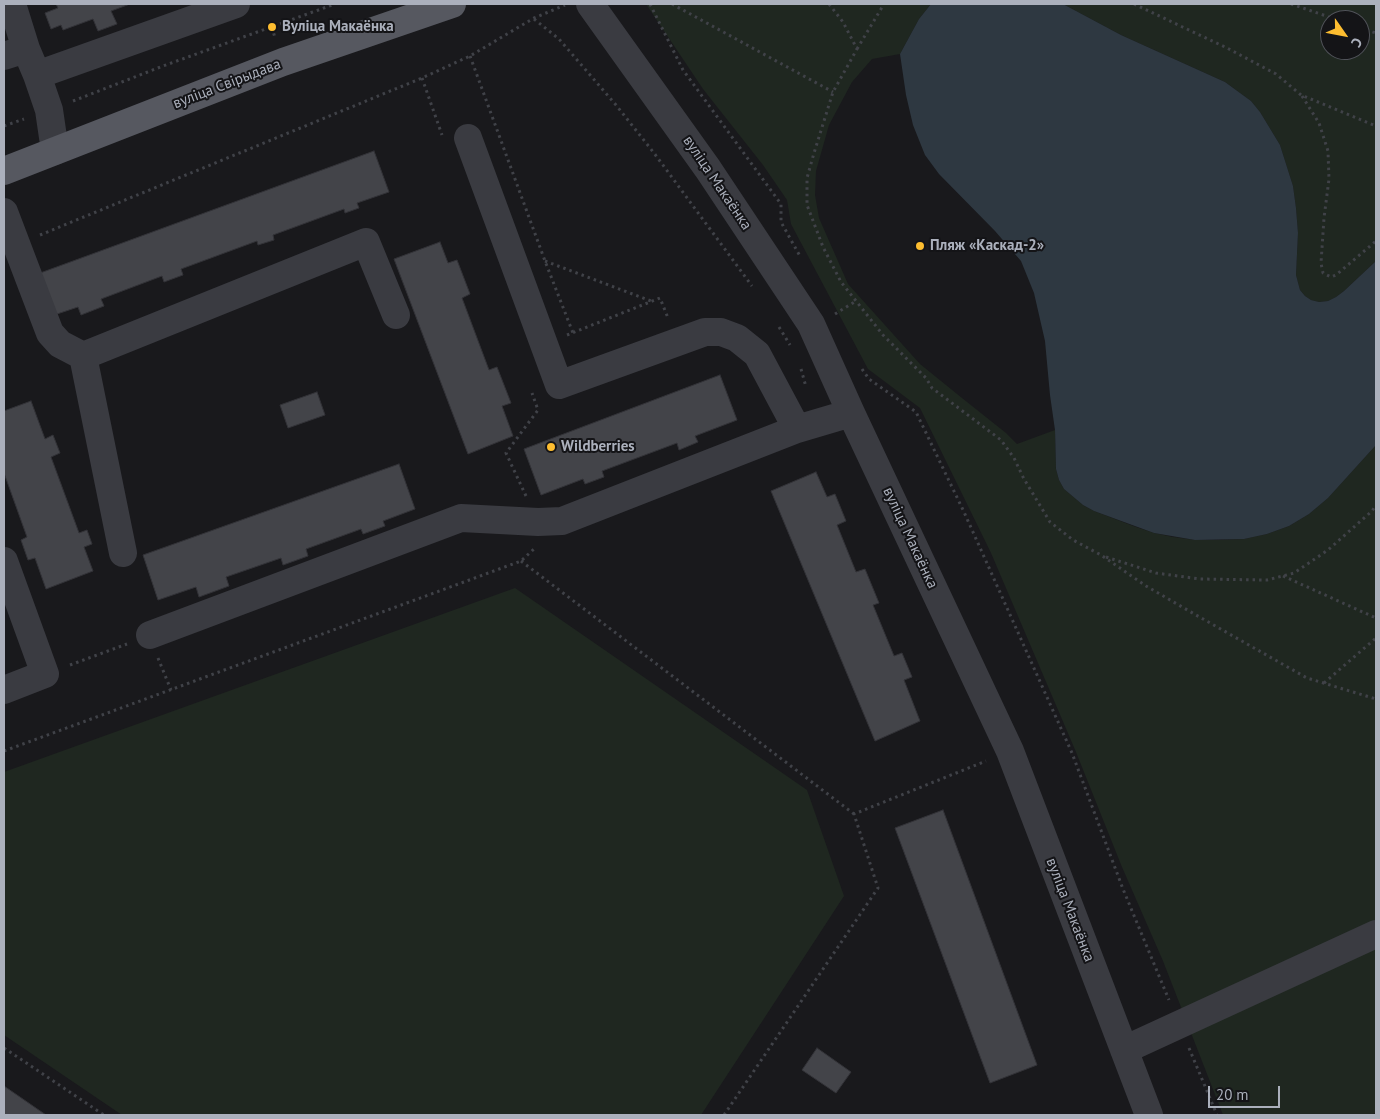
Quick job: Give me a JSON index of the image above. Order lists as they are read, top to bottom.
{
  "streets": {
    "main road": ["вуліца Свірыдава"],
    "street": ["вуліца Макаёнка"]
  },
  "places": ["Вуліца Макаёнка", "Пляж «Каскад-2»", "Wildberries"],
  "scale_bar": "20 m",
  "north": "bottom right"
}
